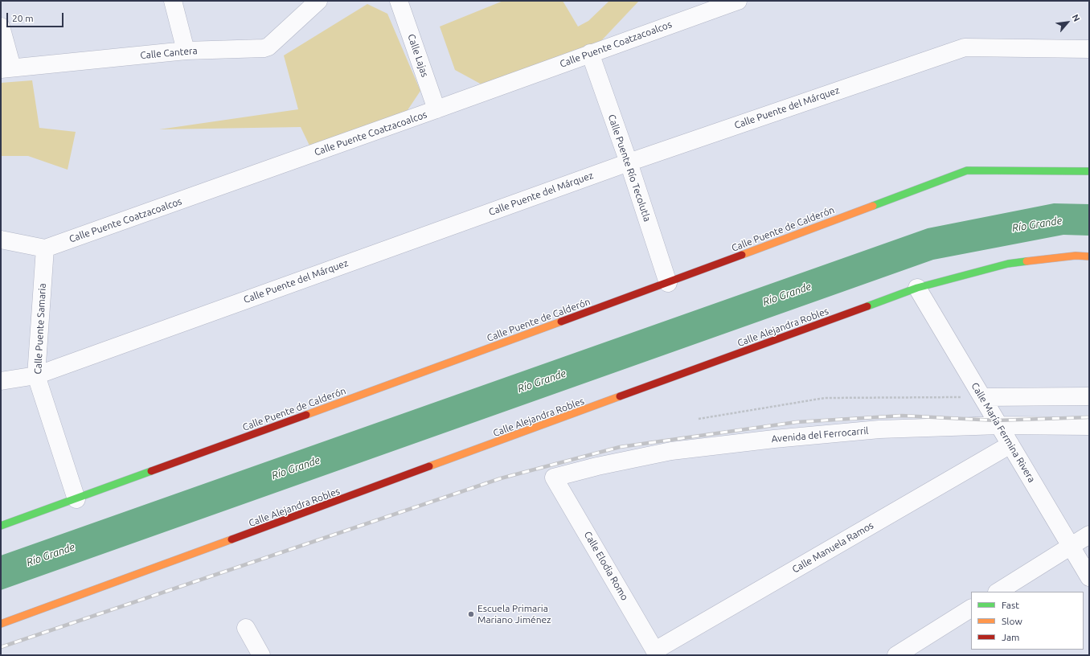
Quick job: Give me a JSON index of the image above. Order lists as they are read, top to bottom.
{
  "streets": {
    "main road": ["Calle Puente de Calderón", "Calle Alejandra Robles"],
    "street": [
      "Calle Puente Coatzacoalcos",
      "Calle Cantera",
      "Calle Lajas",
      "Calle Puente del Márquez",
      "Calle Puente Río Tecolutla",
      "Calle Puente Samaria",
      "Calle María Fermina Rivera",
      "Avenida del Ferrocarril",
      "Calle Manuela Ramos",
      "Calle Elodia Romo"
    ]
  },
  "crossings": [
    ["Calle Puente Coatzacoalcos", "Calle Lajas"],
    ["Calle Puente Coatzacoalcos", "Calle Puente Río Tecolutla"],
    ["Calle Puente Coatzacoalcos", "Calle Puente Samaria"],
    ["Calle Puente del Márquez", "Calle Puente Río Tecolutla"],
    ["Calle Puente del Márquez", "Calle Puente Samaria"],
    ["Calle Puente Río Tecolutla", "Calle Puente de Calderón"],
    ["Calle Puente de Calderón", "Calle Puente Samaria"],
    ["Calle Alejandra Robles", "Calle María Fermina Rivera"],
    ["Calle María Fermina Rivera", "Avenida del Ferrocarril"],
    ["Calle María Fermina Rivera", "Calle Manuela Ramos"],
    ["Avenida del Ferrocarril", "Calle Elodia Romo"],
    ["Calle Manuela Ramos", "Calle Elodia Romo"]
  ],
  "water": ["Río Grande"],
  "places": ["Escuela Primaria Mariano Jiménez"],
  "legend": ["Fast", "Slow", "Jam"],
  "scale_bar": "20 m",
  "north": "top right"
}
